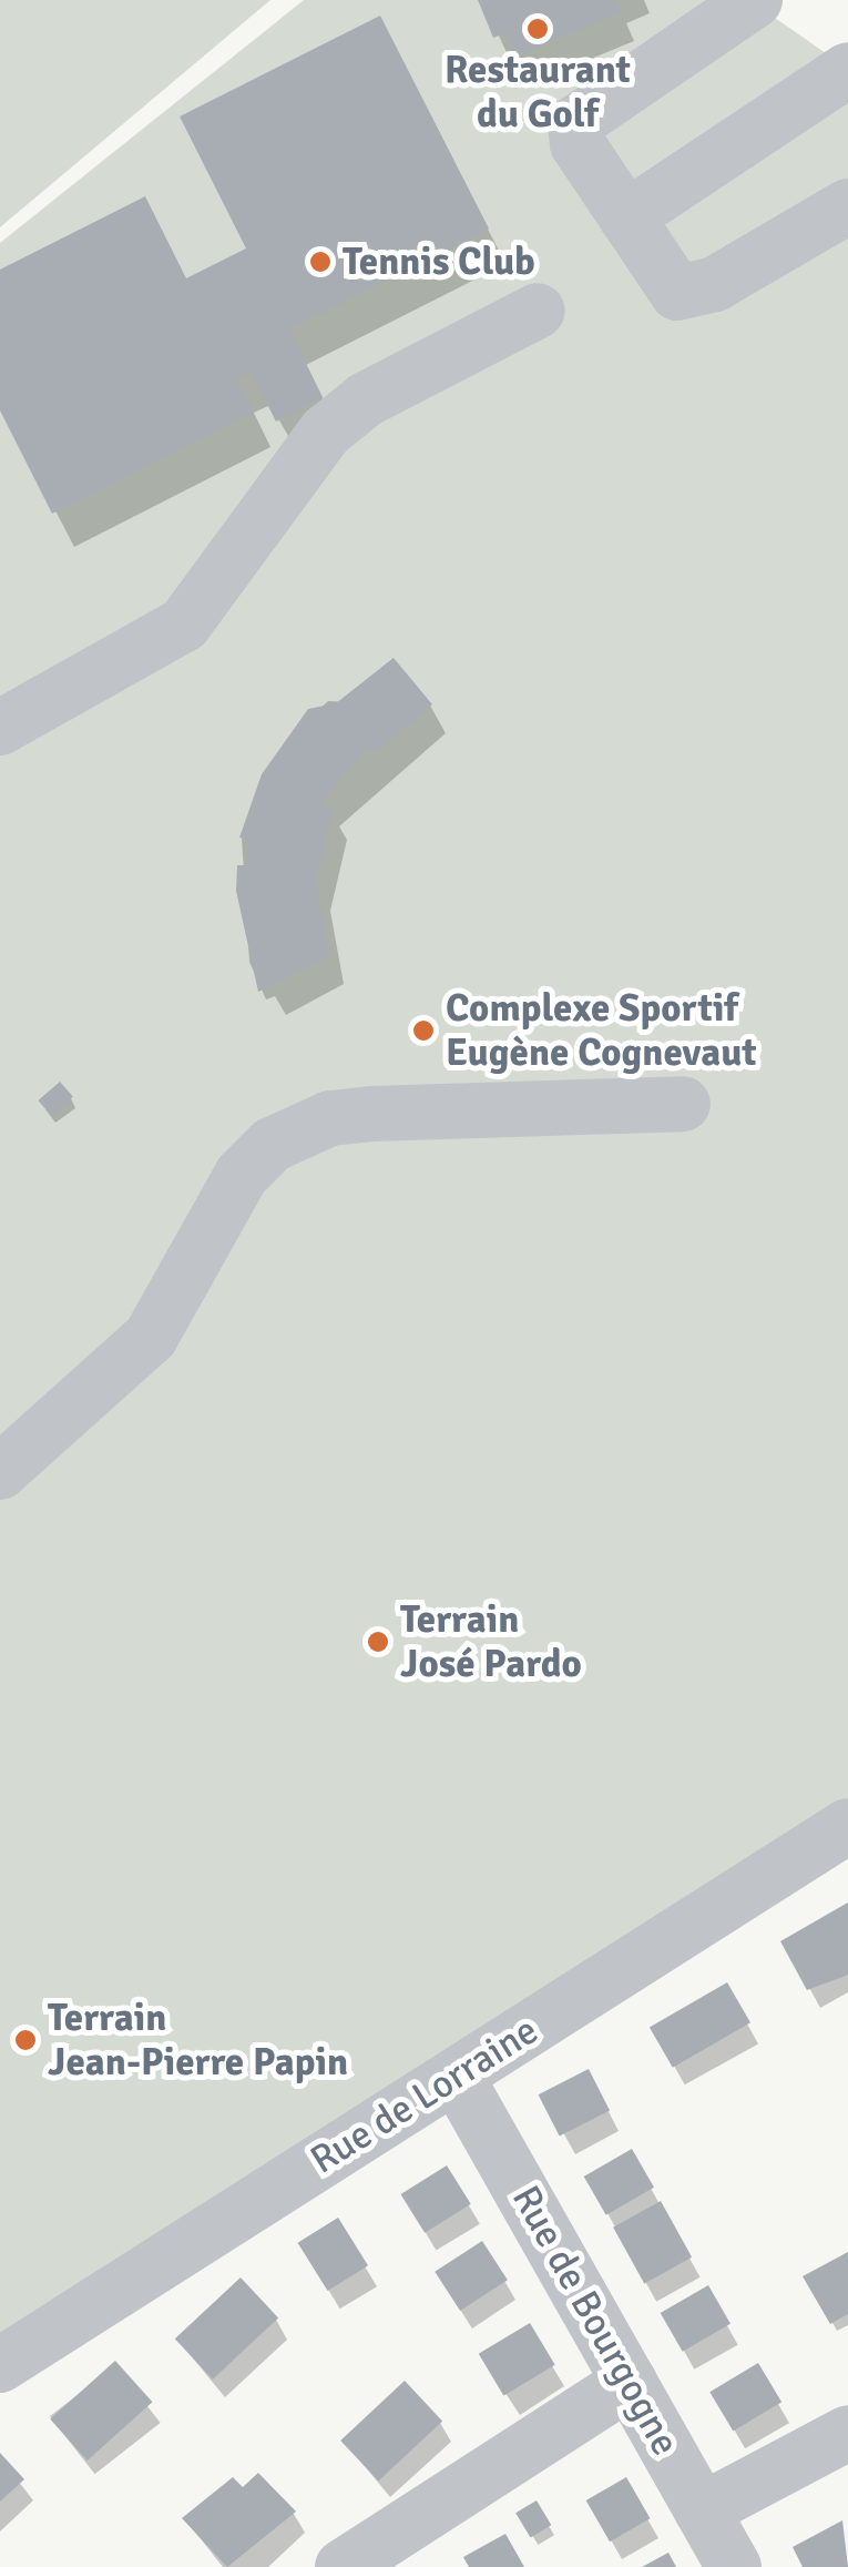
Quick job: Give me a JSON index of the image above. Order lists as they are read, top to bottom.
{
  "streets": {
    "street": ["Rue de Lorraine", "Rue de Bourgogne"]
  },
  "crossings": [
    ["Rue de Lorraine", "Rue de Bourgogne"]
  ],
  "places": [
    "Restaurant du Golf",
    "Tennis Club",
    "Complexe Sportif Eugène Cognevaut",
    "Terrain José Pardo",
    "Terrain Jean-Pierre Papin"
  ]
}
